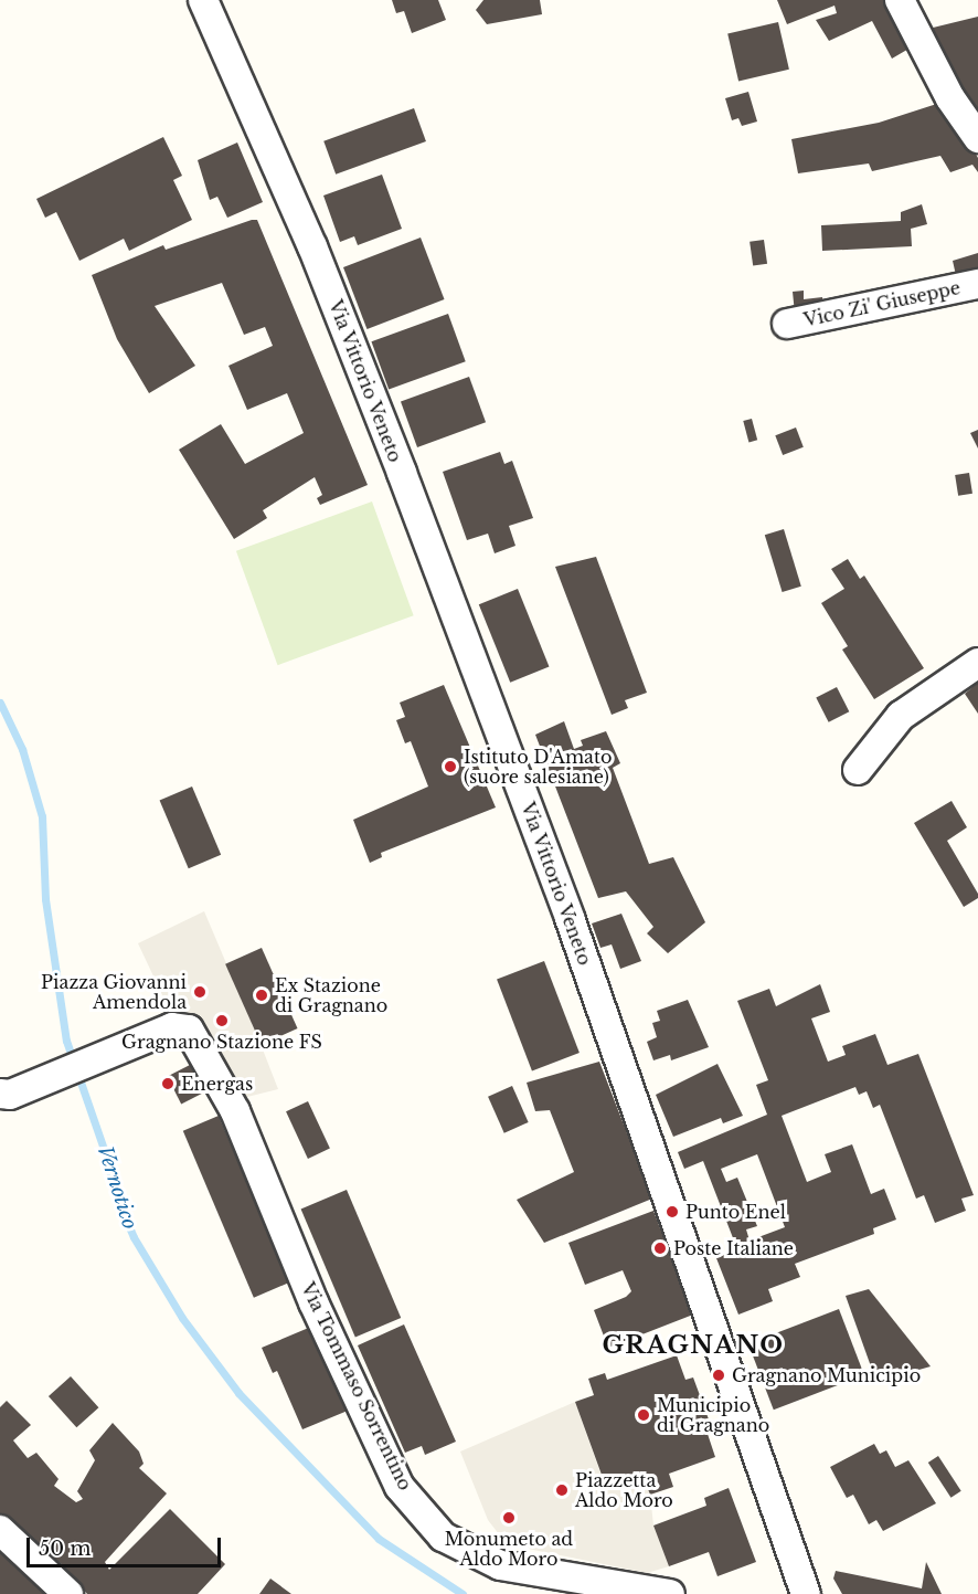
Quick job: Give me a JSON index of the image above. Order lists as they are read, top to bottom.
{
  "streets": {
    "street": ["Vico Zi' Giuseppe", "Via Vittorio Veneto", "Via Tommaso Sorrentino"]
  },
  "districts": ["GRAGNANO"],
  "water": ["Vernotico"],
  "places": [
    "Istituto D'Amato (suore salesiane)",
    "Piazza Giovanni Amendola",
    "Ex Stazione di Gragnano",
    "Gragnano Stazione FS",
    "Energas",
    "Punto Enel",
    "Poste Italiane",
    "Gragnano Municipio",
    "Municipio di Gragnano",
    "Piazzetta Aldo Moro",
    "Monumeto ad Aldo Moro"
  ],
  "scale_bar": "50 m"
}
